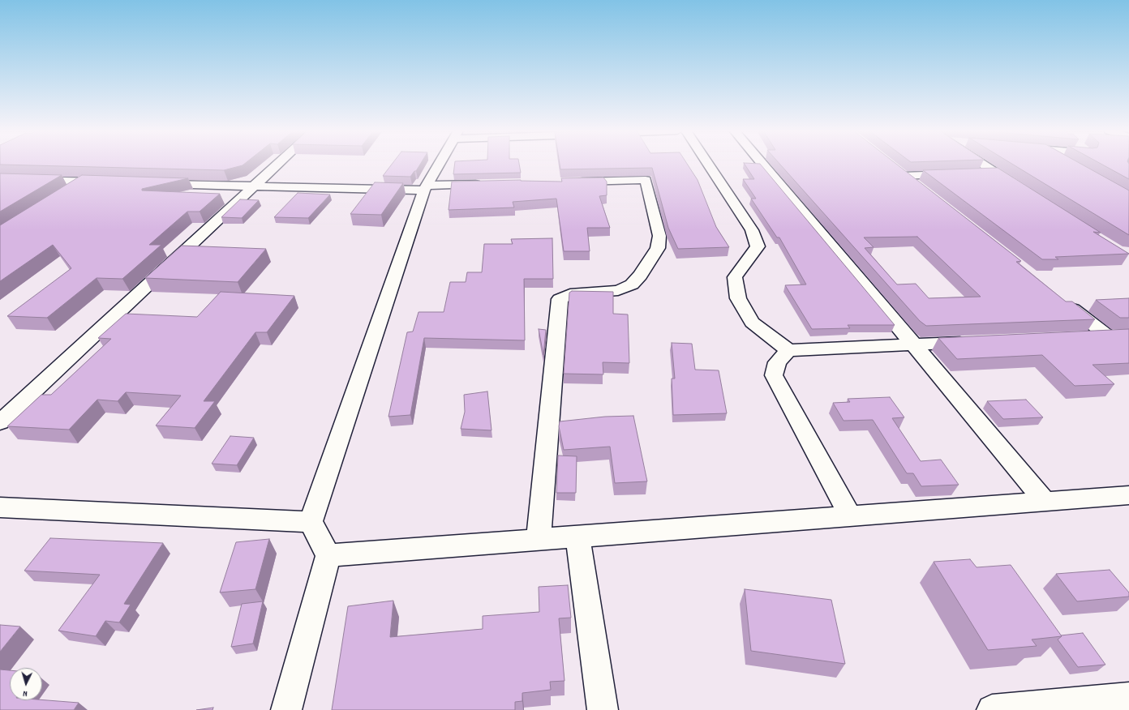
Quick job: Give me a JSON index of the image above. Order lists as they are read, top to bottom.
{
  "north": "bottom"
}
